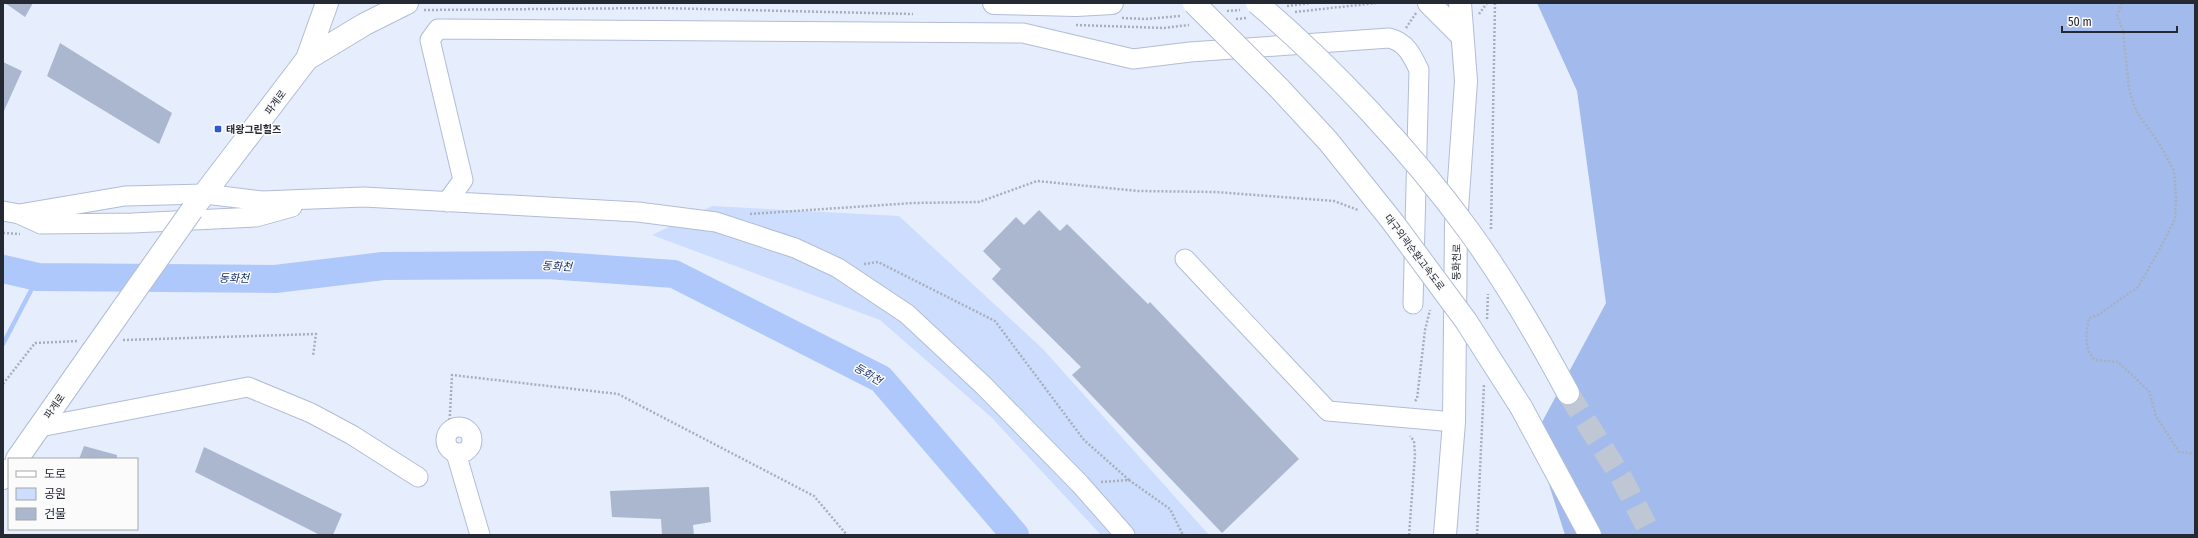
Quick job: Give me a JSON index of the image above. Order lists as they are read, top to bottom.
{
  "streets": {
    "main road": ["파계로", "대구외곽순환고속도로", "동화천로"]
  },
  "water": ["동화천"],
  "places": {
    "transit": ["태왕그린힐즈"]
  },
  "legend": ["도로", "공원", "건물"],
  "scale_bar": "50 m"
}
